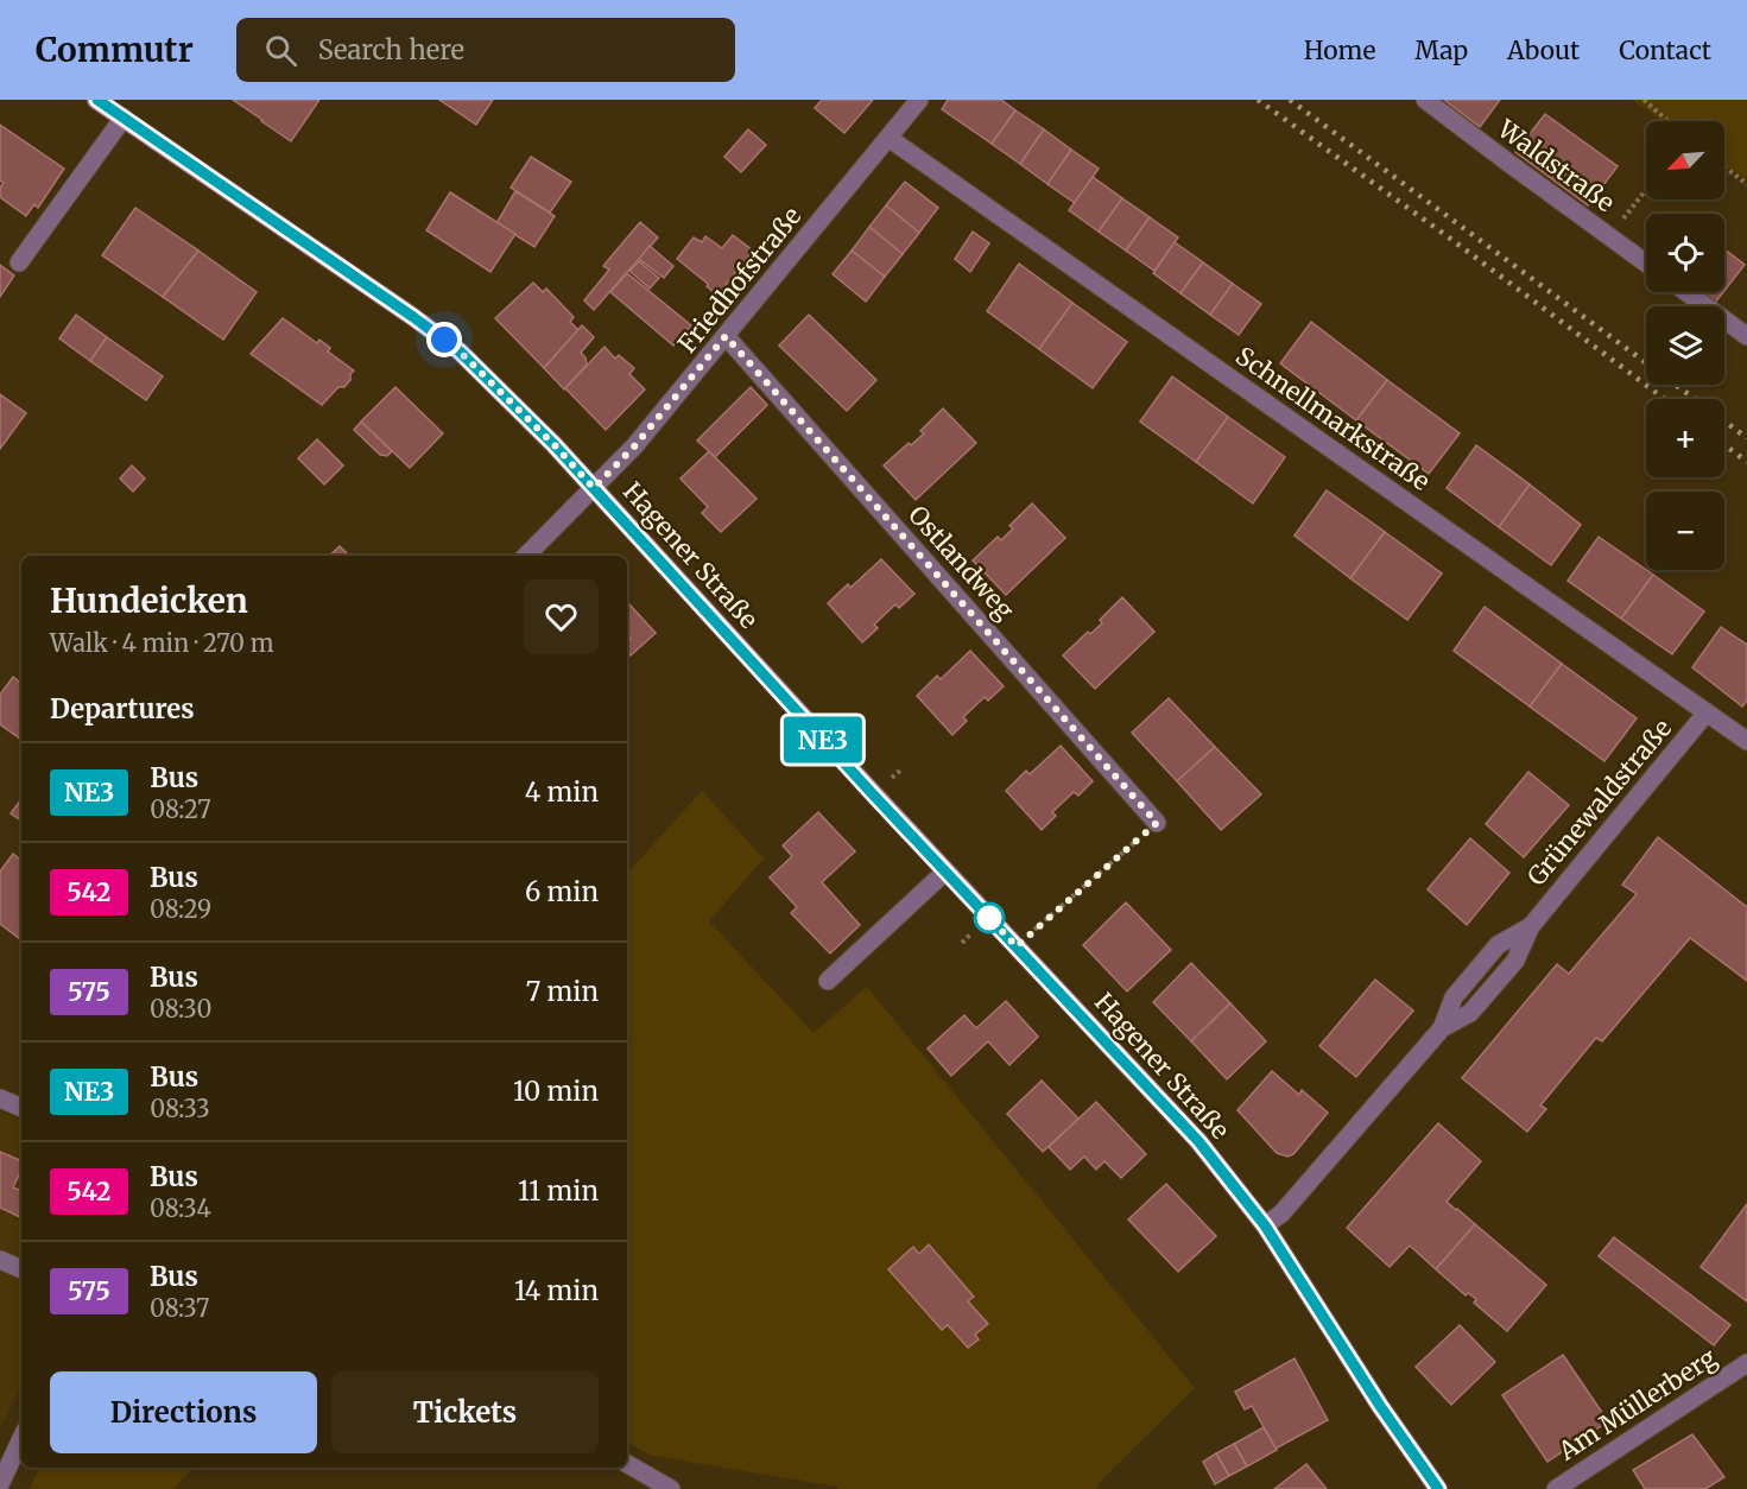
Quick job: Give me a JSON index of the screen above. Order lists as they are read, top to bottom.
{
  "streets": {
    "main road": ["Hagener Straße"],
    "street": [
      "Waldstraße",
      "Friedhofstraße",
      "Schnellmarkstraße",
      "Ostlandweg",
      "Grünewaldstraße",
      "Am Müllerberg"
    ]
  },
  "crossings": [
    ["Friedhofstraße", "Schnellmarkstraße"],
    ["Friedhofstraße", "Hagener Straße"],
    ["Friedhofstraße", "Ostlandweg"],
    ["Schnellmarkstraße", "Grünewaldstraße"],
    ["Hagener Straße", "Grünewaldstraße"]
  ],
  "lines": ["bus line NE3"],
  "north": "bottom left",
  "page": {
    "header": "Commutr",
    "search": "Search here",
    "nav": [
      "Home",
      "Map",
      "About",
      "Contact"
    ],
    "on_map": "NE3",
    "map_buttons": ["+", "−"],
    "heading": [
      ["Hundeicken", "Walk · 4 min · 270 m"],
      "Departures"
    ],
    "list": [
      {
        "mark": "NE3",
        "name": "Bus",
        "note": "08:27",
        "value": "4 min"
      },
      {
        "mark": "542",
        "name": "Bus",
        "note": "08:29",
        "value": "6 min"
      },
      {
        "mark": "575",
        "name": "Bus",
        "note": "08:30",
        "value": "7 min"
      },
      {
        "mark": "NE3",
        "name": "Bus",
        "note": "08:33",
        "value": "10 min"
      },
      {
        "mark": "542",
        "name": "Bus",
        "note": "08:34",
        "value": "11 min"
      },
      {
        "mark": "575",
        "name": "Bus",
        "note": "08:37",
        "value": "14 min"
      }
    ],
    "buttons": ["Directions", "Tickets"]
  }
}
